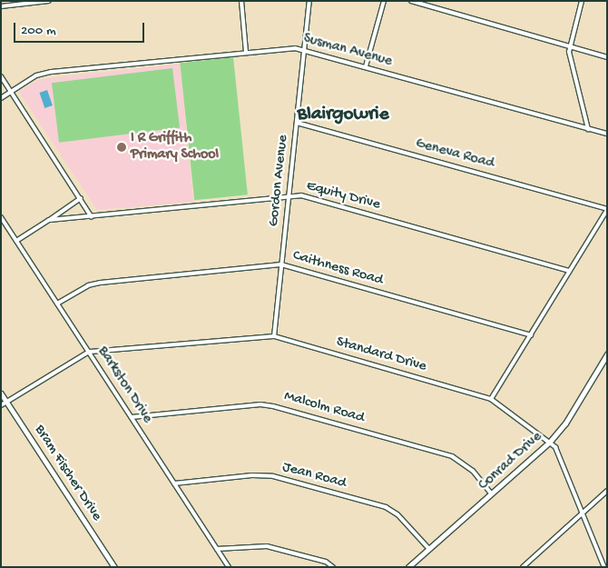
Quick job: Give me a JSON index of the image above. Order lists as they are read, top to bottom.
{
  "streets": {
    "main road": ["Bram Fischer Drive"],
    "street": [
      "Susman Avenue",
      "Geneva Road",
      "Gordon Avenue",
      "Equity Drive",
      "Caithness Road",
      "Standard Drive",
      "Barkston Drive",
      "Malcolm Road",
      "Conrad Drive",
      "Jean Road"
    ]
  },
  "crossings": [
    ["Susman Avenue", "Gordon Avenue"],
    ["Geneva Road", "Gordon Avenue"],
    ["Gordon Avenue", "Equity Drive"],
    ["Gordon Avenue", "Caithness Road"],
    ["Gordon Avenue", "Standard Drive"],
    ["Equity Drive", "Barkston Drive"],
    ["Caithness Road", "Barkston Drive"],
    ["Standard Drive", "Barkston Drive"],
    ["Standard Drive", "Conrad Drive"],
    ["Standard Drive", "Bram Fischer Drive"],
    ["Barkston Drive", "Malcolm Road"],
    ["Barkston Drive", "Jean Road"],
    ["Malcolm Road", "Conrad Drive"],
    ["Conrad Drive", "Jean Road"]
  ],
  "districts": ["Blairgowrie"],
  "places": ["I R Griffith Primary School"],
  "scale_bar": "200 m"
}
